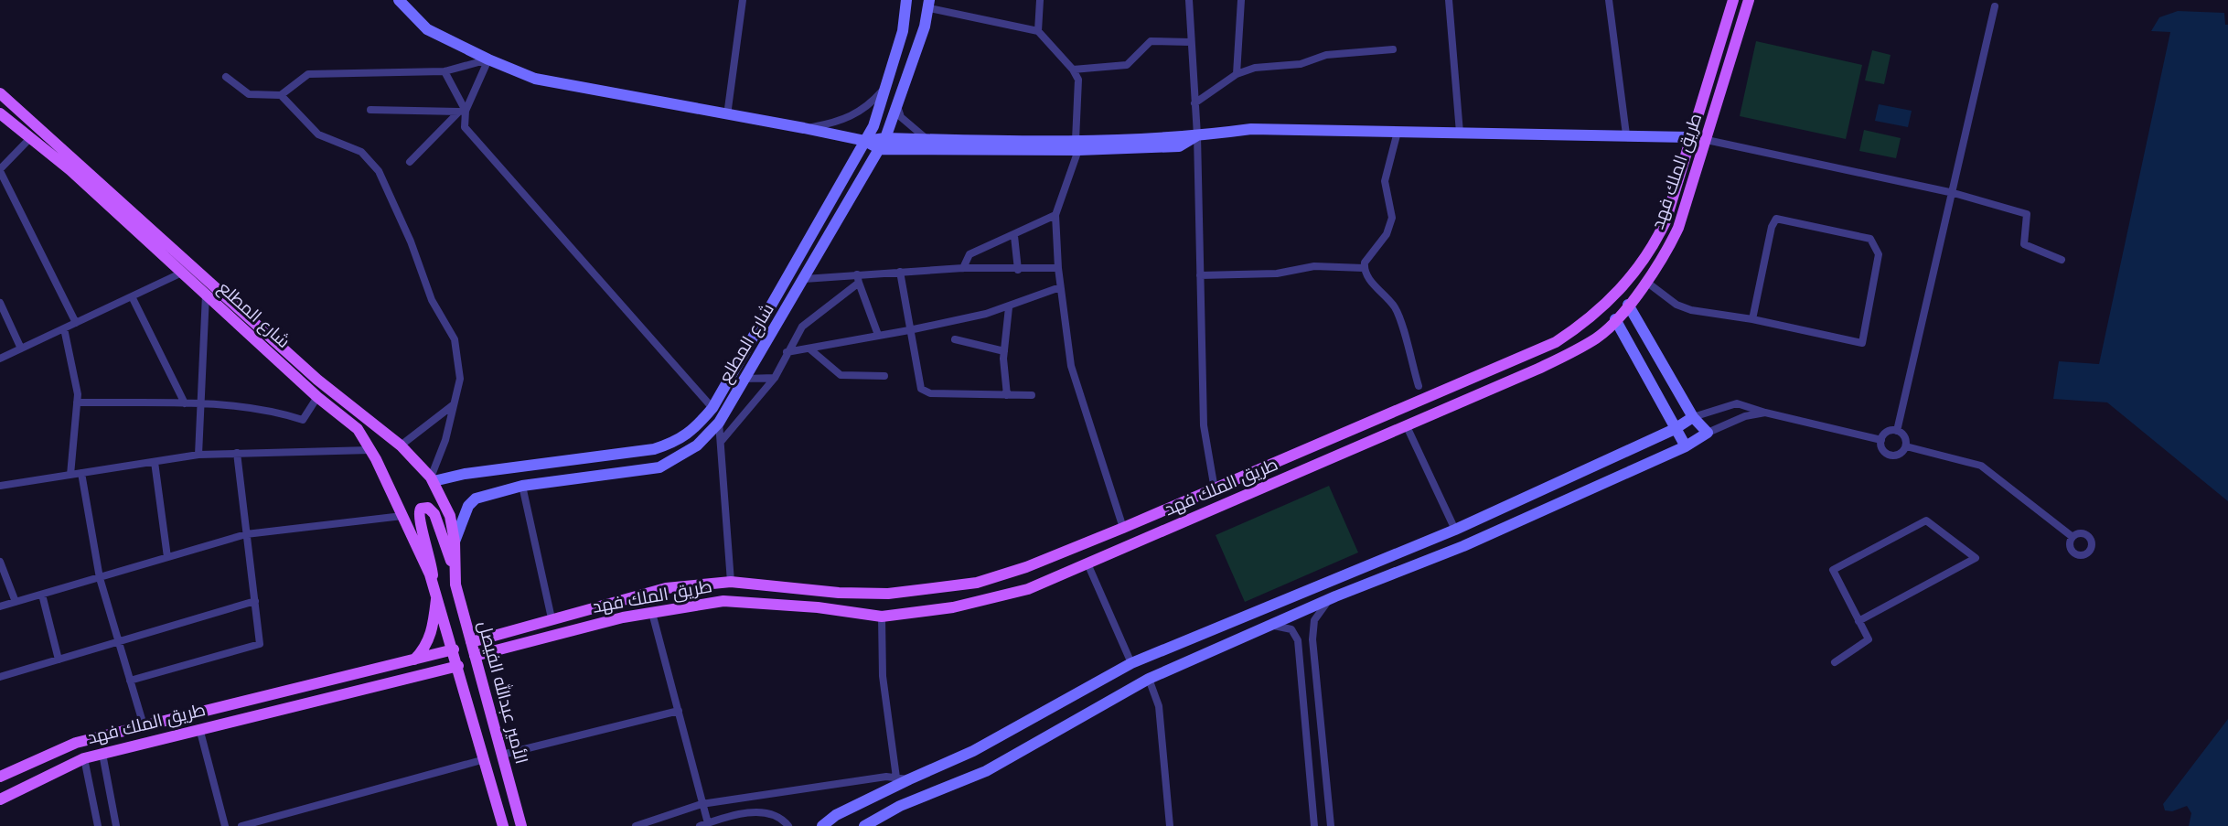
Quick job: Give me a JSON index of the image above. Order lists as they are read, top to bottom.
{
  "streets": {
    "main road": ["طريق الملك فهد", "شارع المطلع", "الأمير عبدالله الفيصل"]
  },
  "crossings": [
    ["طريق الملك فهد", "الأمير عبدالله الفيصل"],
    ["شارع المطلع", "الأمير عبدالله الفيصل"]
  ]
}
